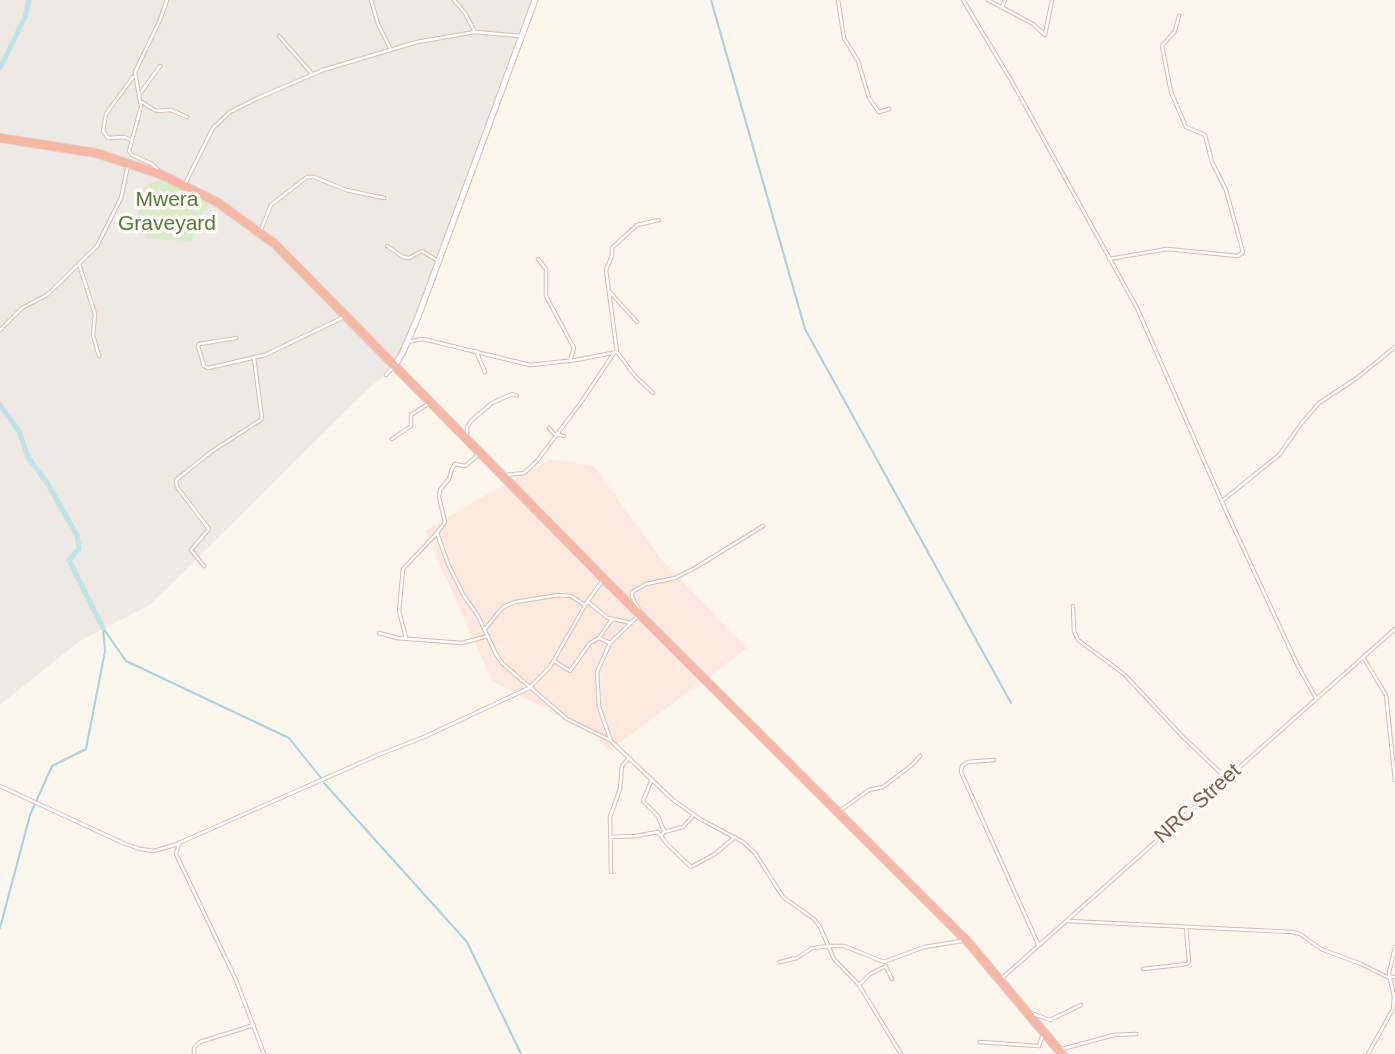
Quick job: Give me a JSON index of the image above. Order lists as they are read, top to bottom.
{
  "streets": {
    "street": ["NRC Street"]
  },
  "parks": ["Mwera Graveyard"]
}
